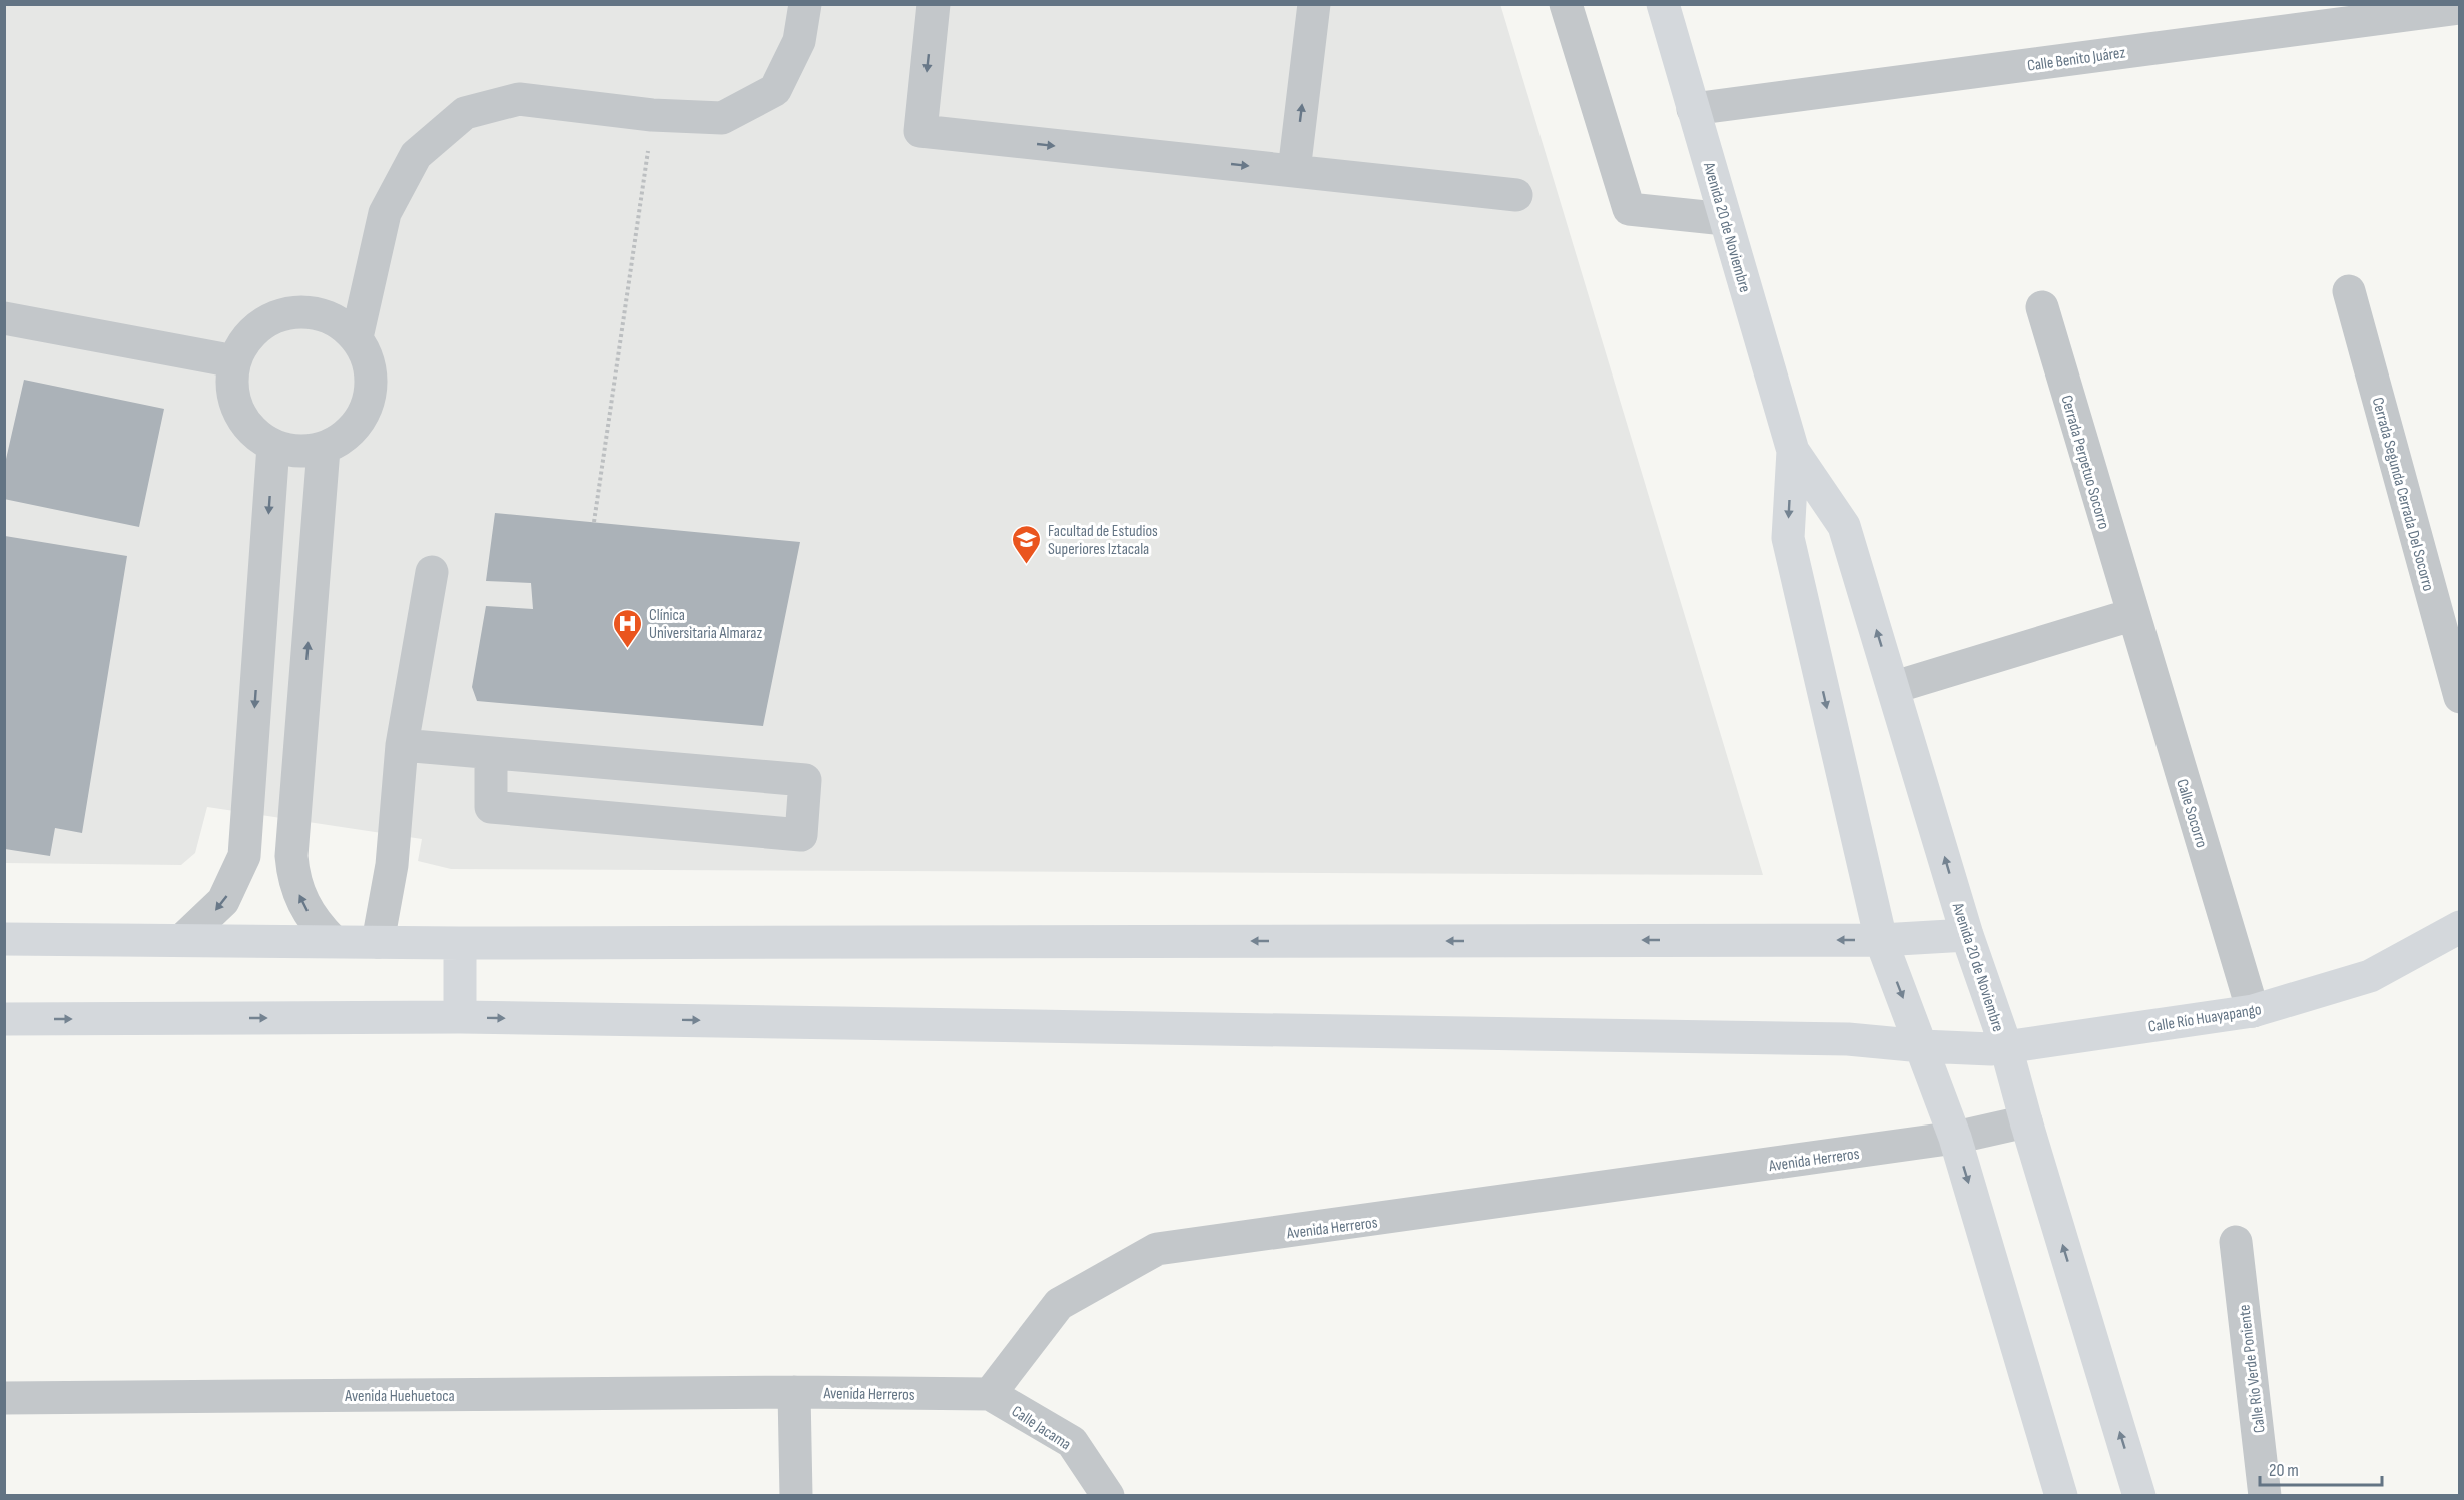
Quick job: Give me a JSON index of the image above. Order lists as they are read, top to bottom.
{
  "streets": {
    "main road": ["Avenida 20 de Noviembre", "Calle Río Huayapango"],
    "street": [
      "Calle Benito Juárez",
      "Cerrada Perpetuo Socorro",
      "Cerrada Segunda Cerrada Del Socorro",
      "Calle Socorro",
      "Avenida Herreros",
      "Calle Río Verde Poniente",
      "Avenida Huehuetoca",
      "Calle Jacama"
    ]
  },
  "crossings": [
    ["Calle Benito Juárez", "Avenida 20 de Noviembre"],
    ["Avenida 20 de Noviembre", "Calle Río Huayapango"],
    ["Avenida 20 de Noviembre", "Avenida Herreros"],
    ["Cerrada Perpetuo Socorro", "Calle Socorro"],
    ["Calle Socorro", "Calle Río Huayapango"],
    ["Avenida Herreros", "Avenida Huehuetoca"],
    ["Avenida Herreros", "Calle Jacama"]
  ],
  "places": {
    "school or university": ["Facultad de Estudios Superiores Iztacala"],
    "hospital": ["Clínica Universitaria Almaraz"]
  },
  "scale_bar": "20 m"
}
